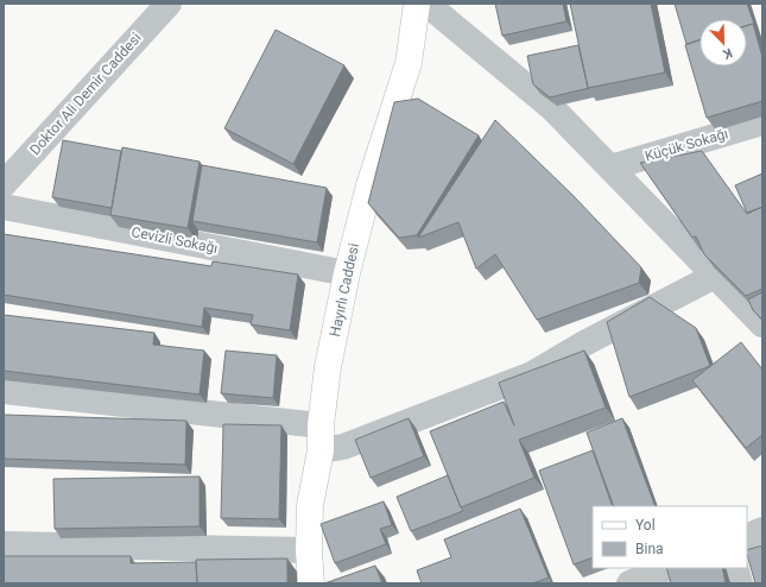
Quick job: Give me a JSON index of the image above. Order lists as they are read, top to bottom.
{
  "streets": {
    "main road": ["Hayırlı Caddesi"],
    "street": ["Doktor Ali Demir Caddesi", "Küçük Sokağı", "Cevizli Sokağı"]
  },
  "crossings": [
    ["Cevizli Sokağı", "Hayırlı Caddesi"]
  ],
  "legend": ["Yol", "Bina"],
  "north": "bottom right"
}
